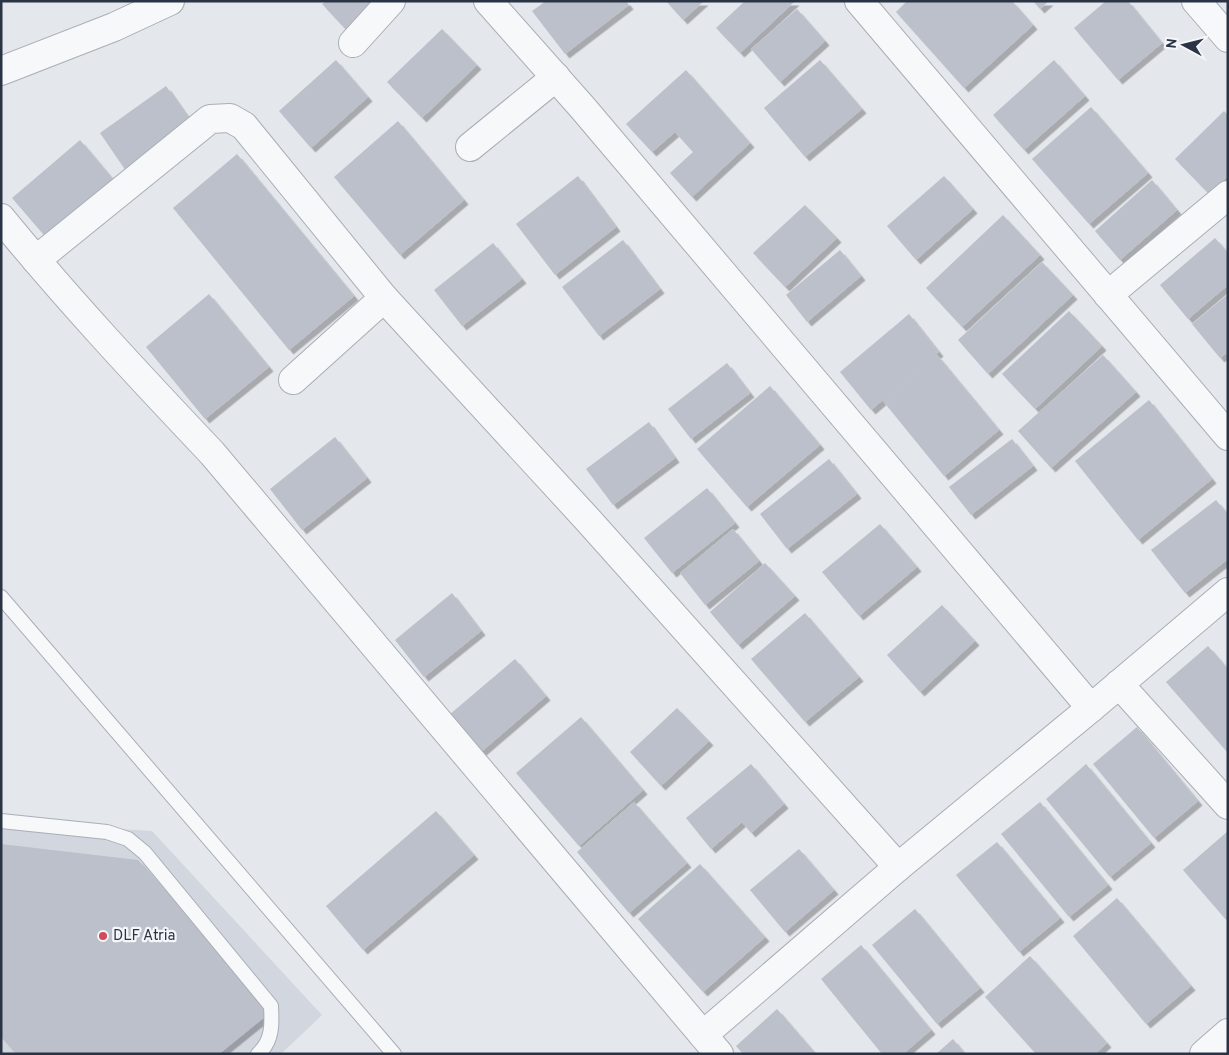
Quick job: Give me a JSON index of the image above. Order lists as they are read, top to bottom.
{
  "places": ["DLF Atria"],
  "north": "left"
}
